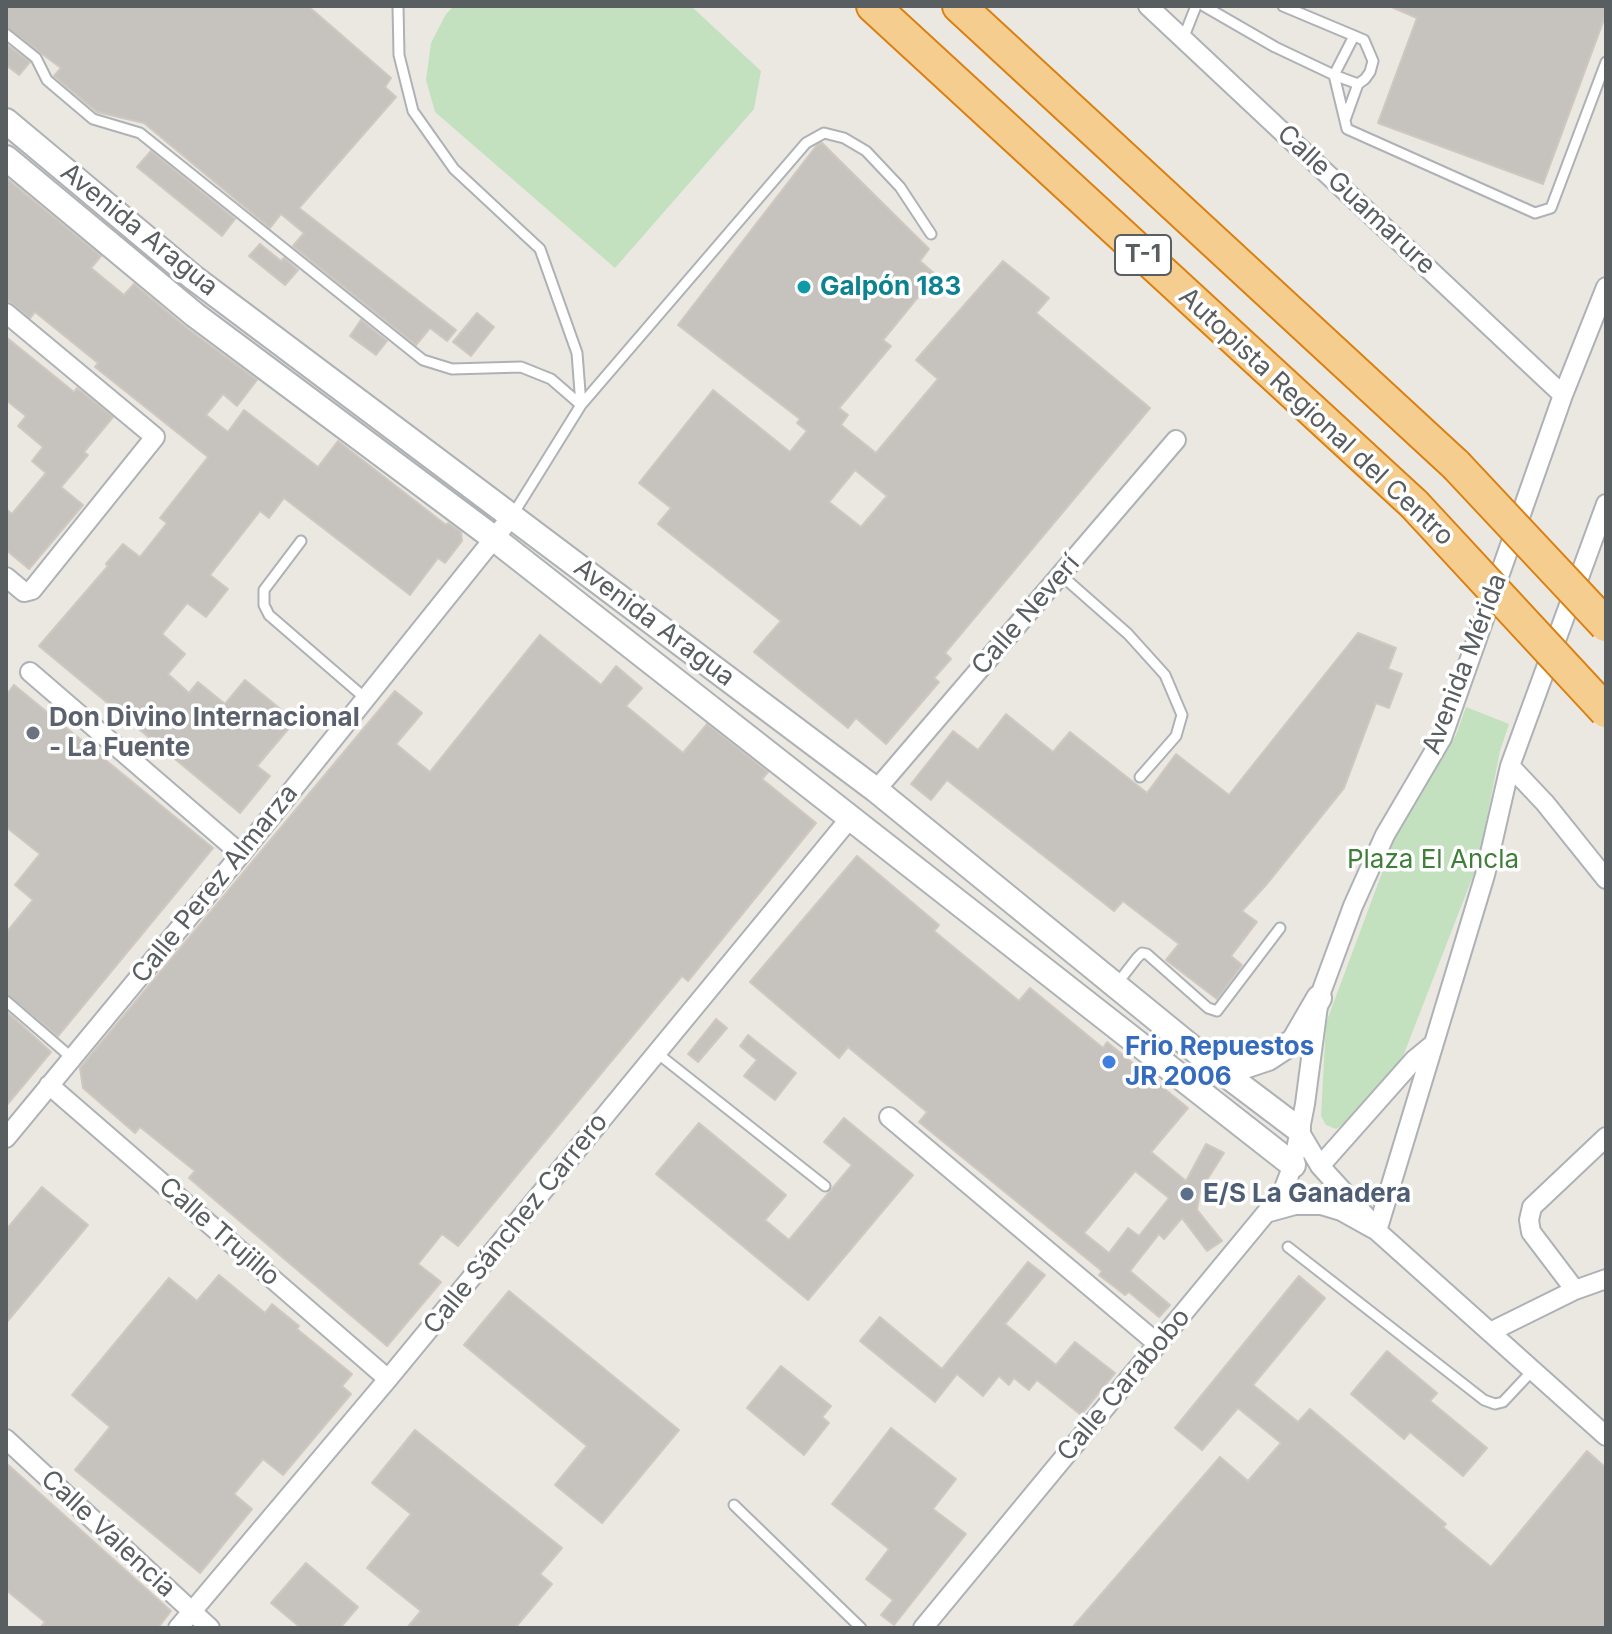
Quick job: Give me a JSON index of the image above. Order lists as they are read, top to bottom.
{
  "streets": {
    "highway": ["T-1", "Autopista Regional del Centro"],
    "street": [
      "Calle Guamarure",
      "Avenida Aragua",
      "Calle Neverí",
      "Avenida Mérida",
      "Calle Perez Almarza",
      "Calle Sánchez Carrero",
      "Calle Trujillo",
      "Calle Carabobo",
      "Calle Valencia"
    ]
  },
  "crossings": [
    ["Calle Guamarure", "Avenida Mérida"],
    ["Avenida Aragua", "Calle Neverí"],
    ["Avenida Aragua", "Avenida Mérida"],
    ["Avenida Aragua", "Calle Perez Almarza"],
    ["Avenida Aragua", "Calle Sánchez Carrero"],
    ["Avenida Aragua", "Calle Carabobo"],
    ["Avenida Mérida", "Calle Carabobo"],
    ["Calle Perez Almarza", "Calle Trujillo"],
    ["Calle Sánchez Carrero", "Calle Trujillo"],
    ["Calle Sánchez Carrero", "Calle Valencia"]
  ],
  "parks": ["Plaza El Ancla"],
  "places": [
    "Galpón 183",
    "Don Divino Internacional - La Fuente",
    "Frio Repuestos JR 2006",
    "E/S La Ganadera"
  ]
}
